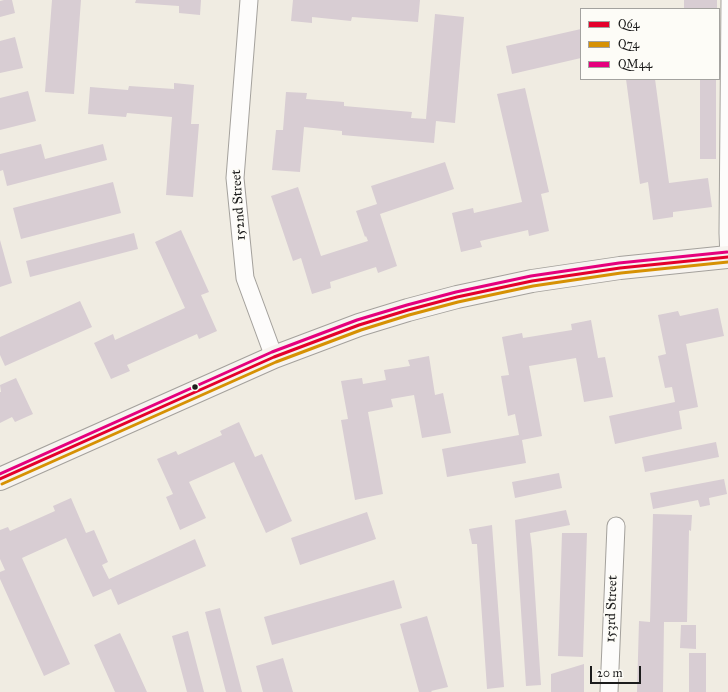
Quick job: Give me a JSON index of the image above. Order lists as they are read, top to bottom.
{
  "streets": {
    "street": ["152nd Street", "153rd Street"]
  },
  "lines": ["transit line QM44", "transit line Q64", "transit line Q74"],
  "legend": ["Q64", "Q74", "QM44"],
  "scale_bar": "20 m"
}
